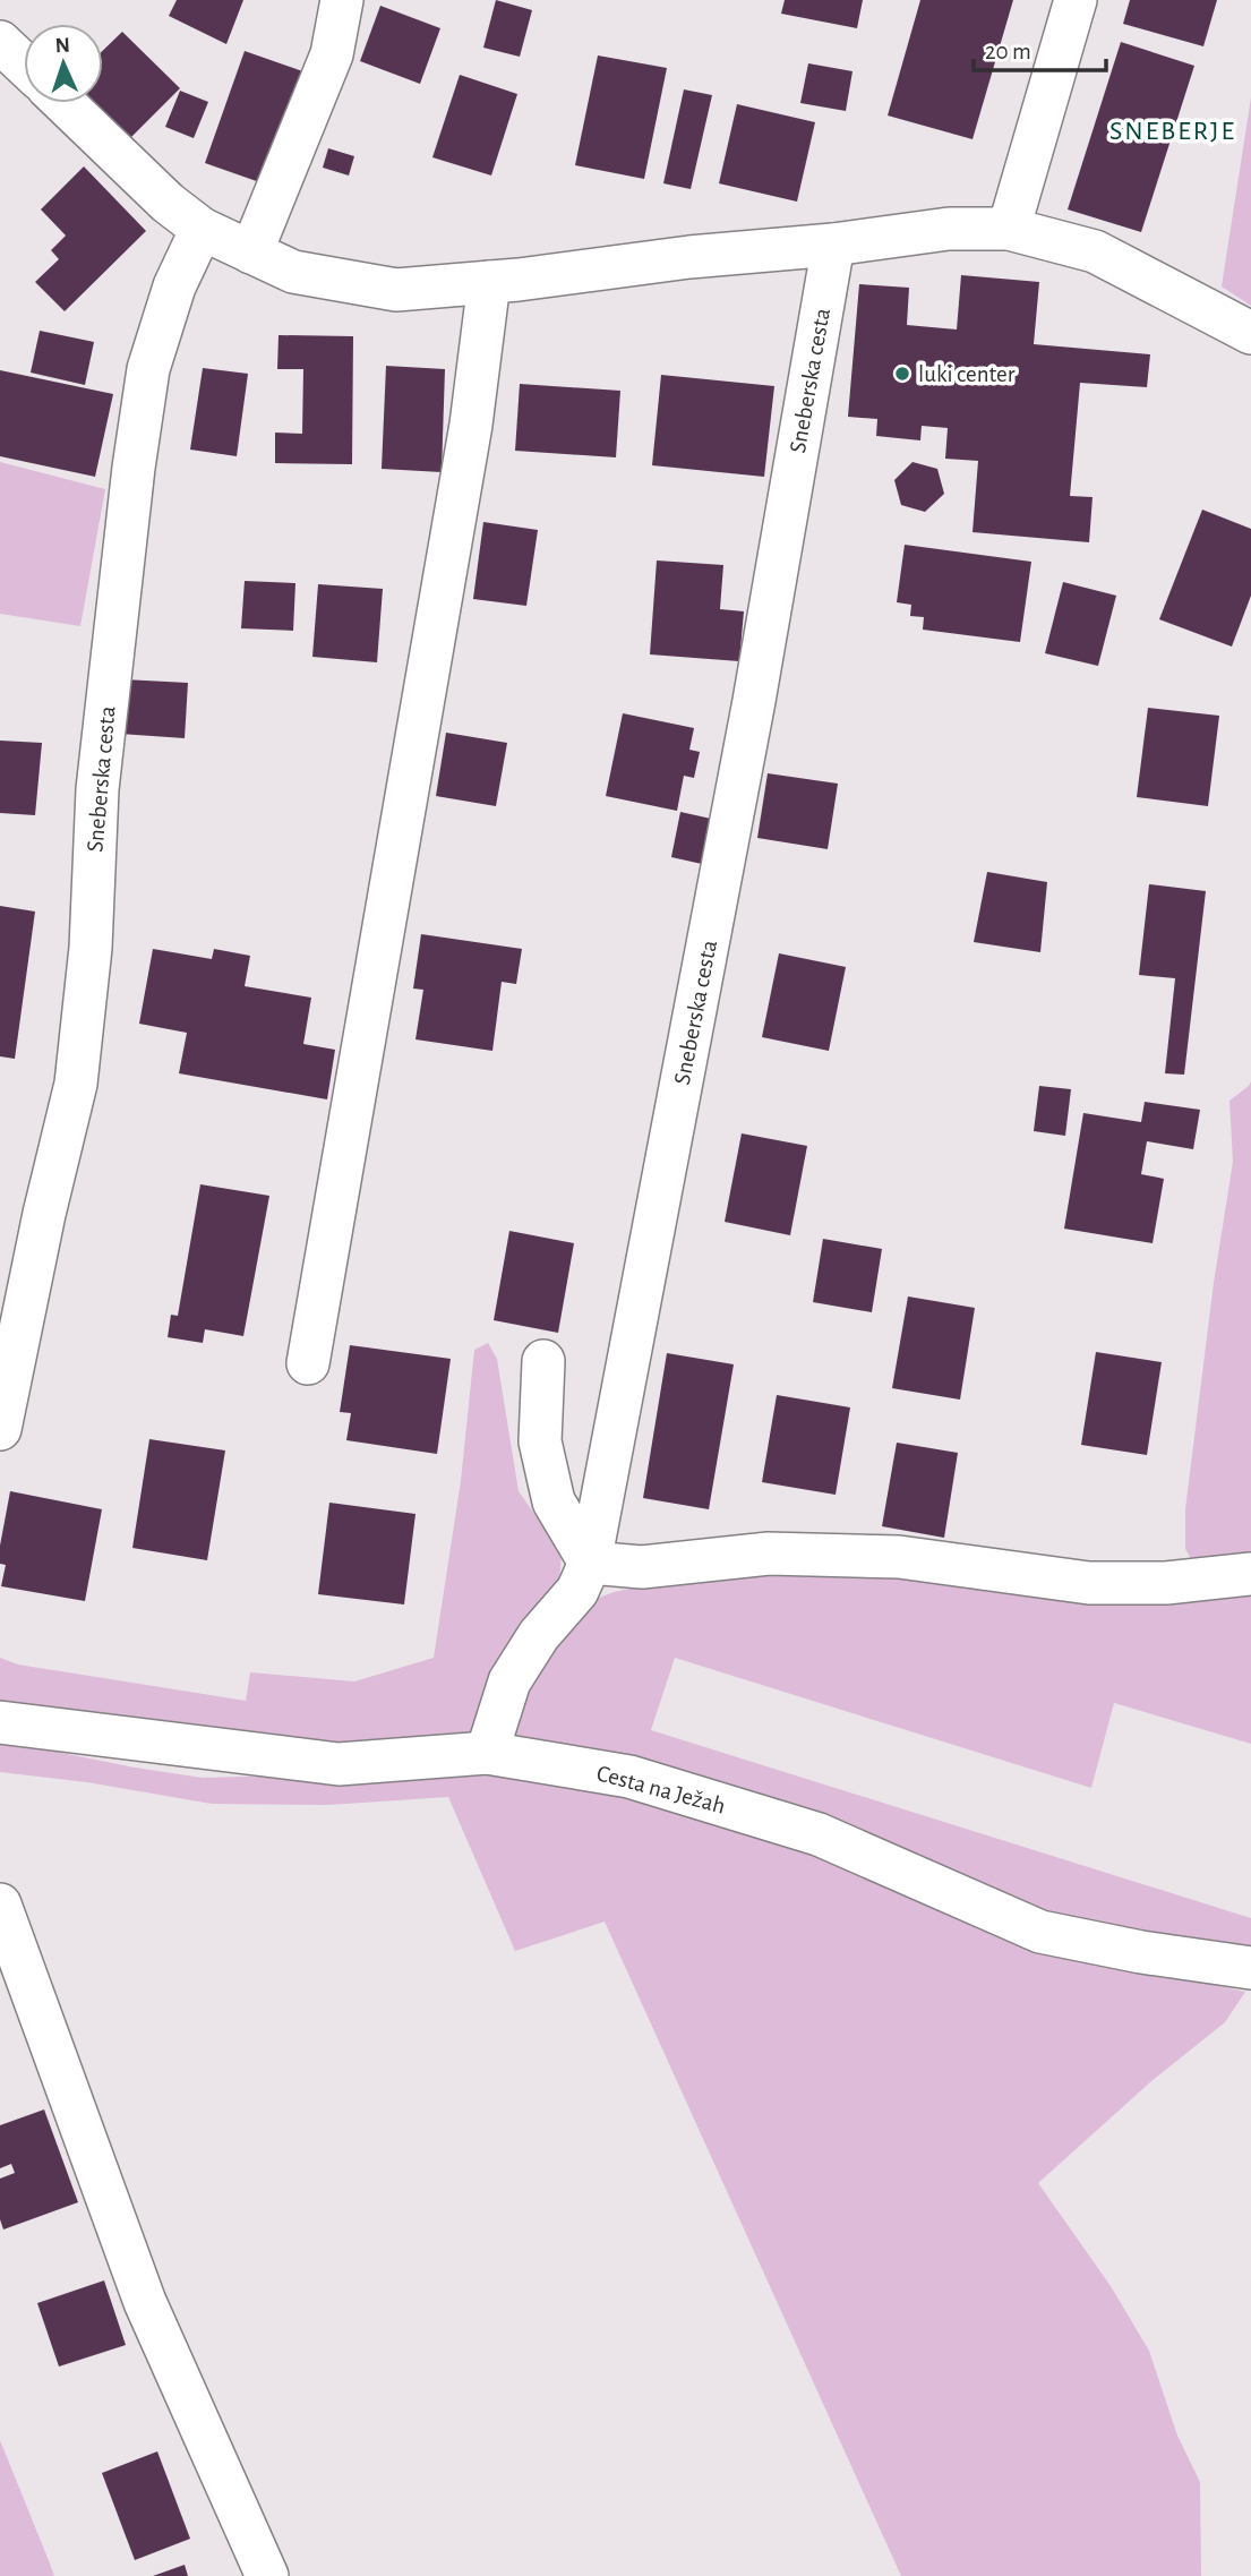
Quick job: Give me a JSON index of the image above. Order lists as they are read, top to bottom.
{
  "streets": {
    "street": ["Sneberska cesta", "Cesta na Ježah"]
  },
  "crossings": [
    ["Sneberska cesta", "Cesta na Ježah"]
  ],
  "districts": ["SNEBERJE"],
  "places": ["luki center"],
  "scale_bar": "20 m",
  "north": "top"
}
